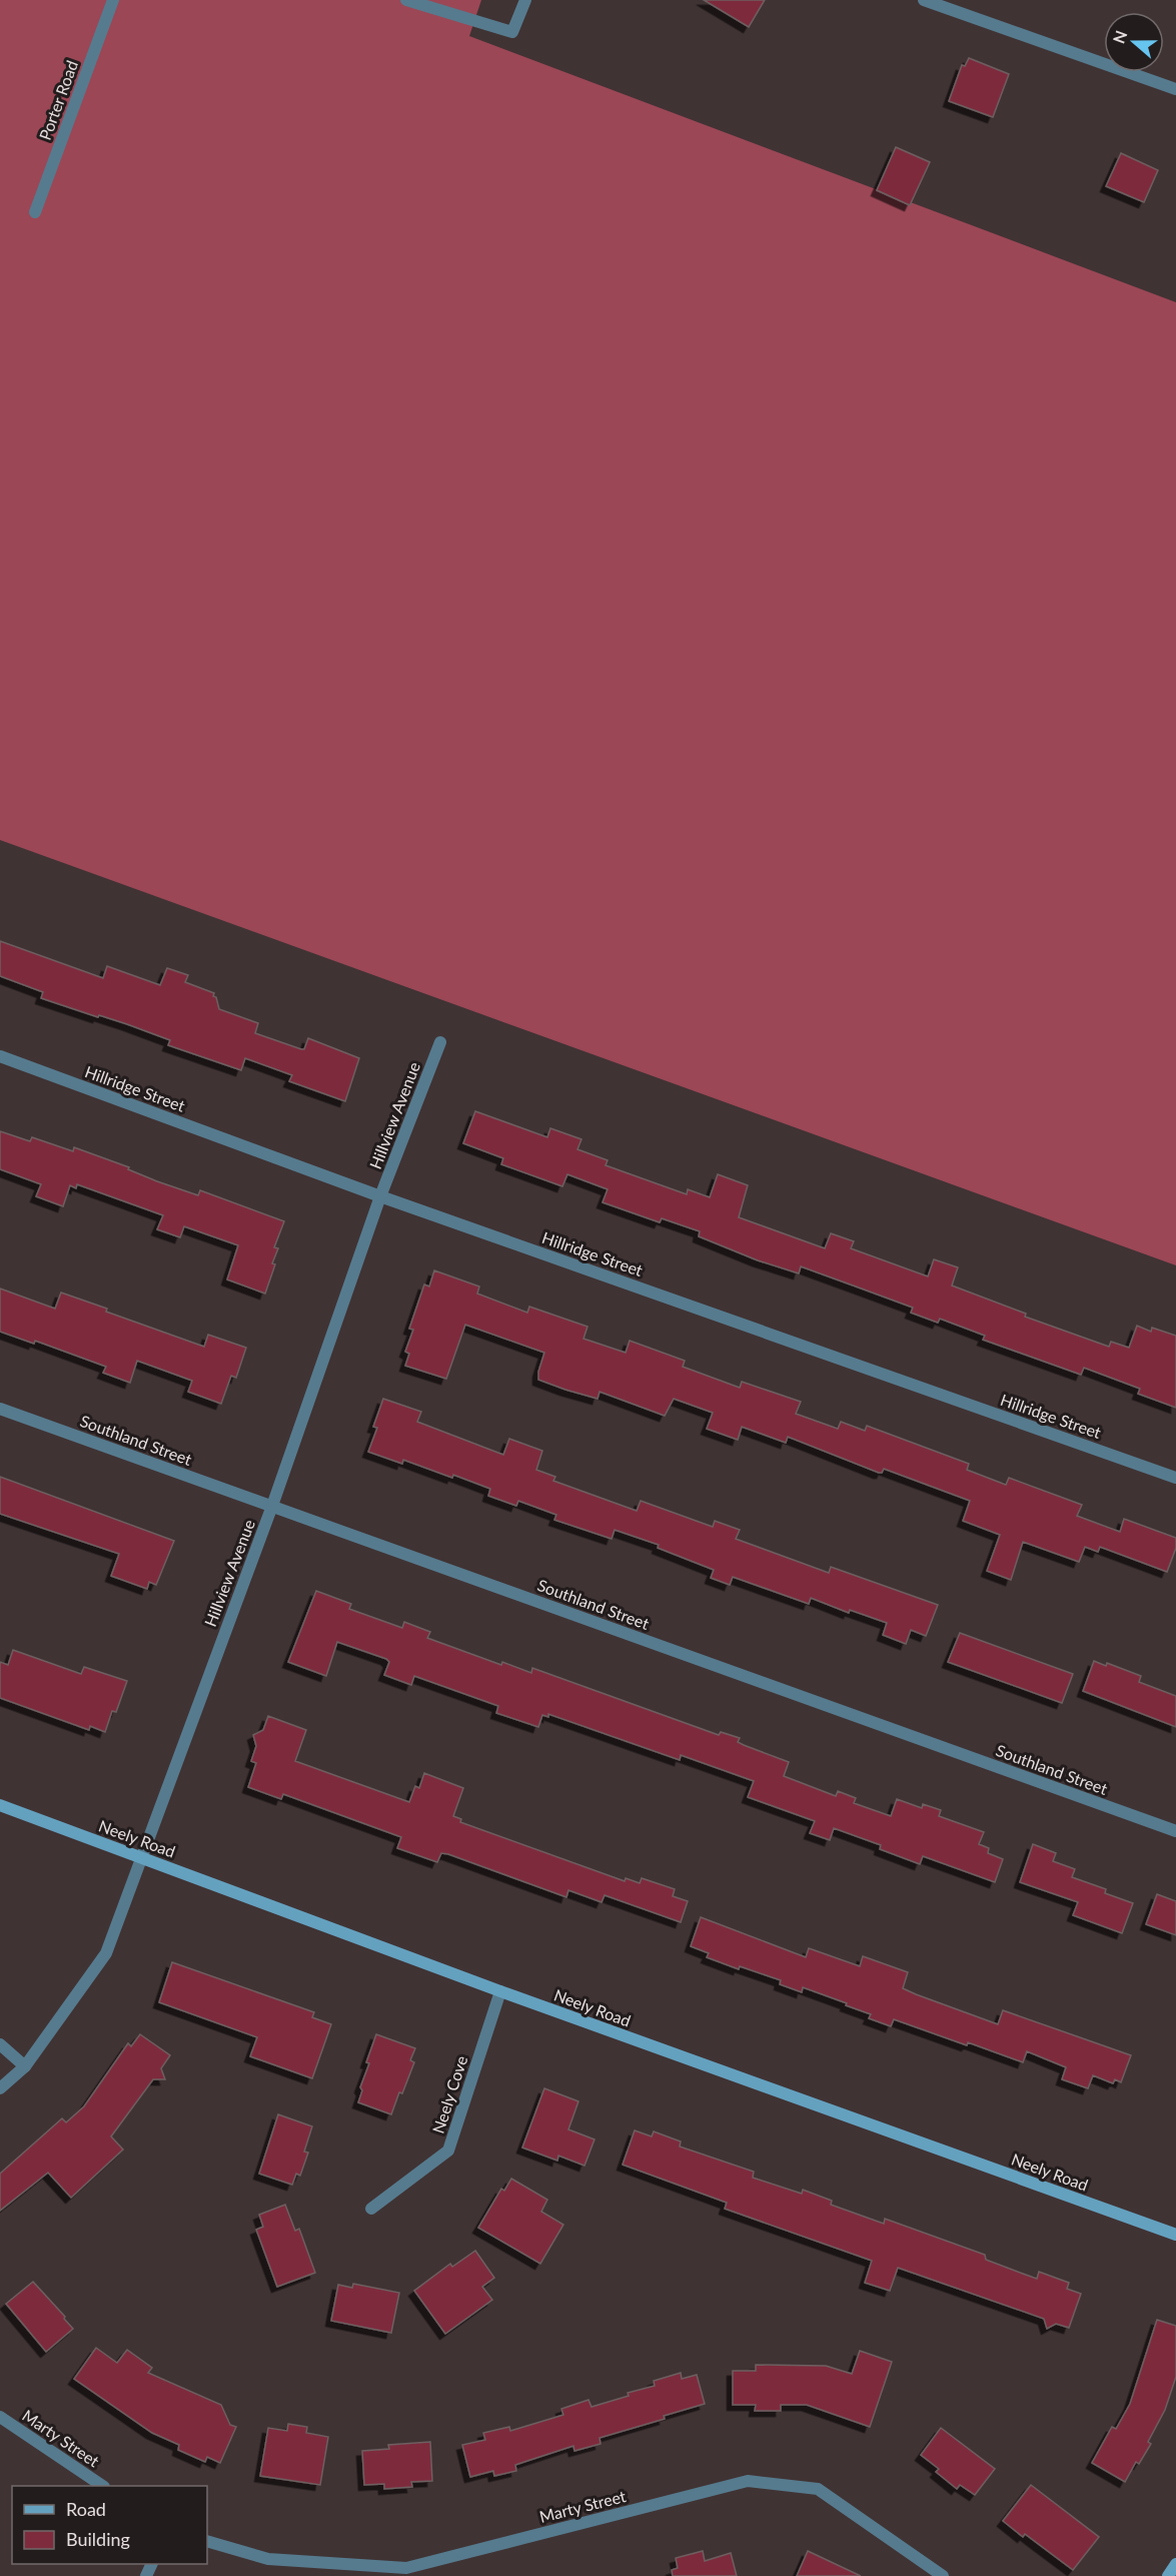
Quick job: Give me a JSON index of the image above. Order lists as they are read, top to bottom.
{
  "streets": {
    "street": [
      "Porter Road",
      "Hillridge Street",
      "Hillview Avenue",
      "Southland Street",
      "Neely Road",
      "Neely Cove",
      "Marty Street"
    ]
  },
  "crossings": [
    ["Hillridge Street", "Hillview Avenue"],
    ["Hillview Avenue", "Southland Street"],
    ["Hillview Avenue", "Neely Road"],
    ["Neely Road", "Neely Cove"]
  ],
  "legend": ["Road", "Building"],
  "north": "left"
}
